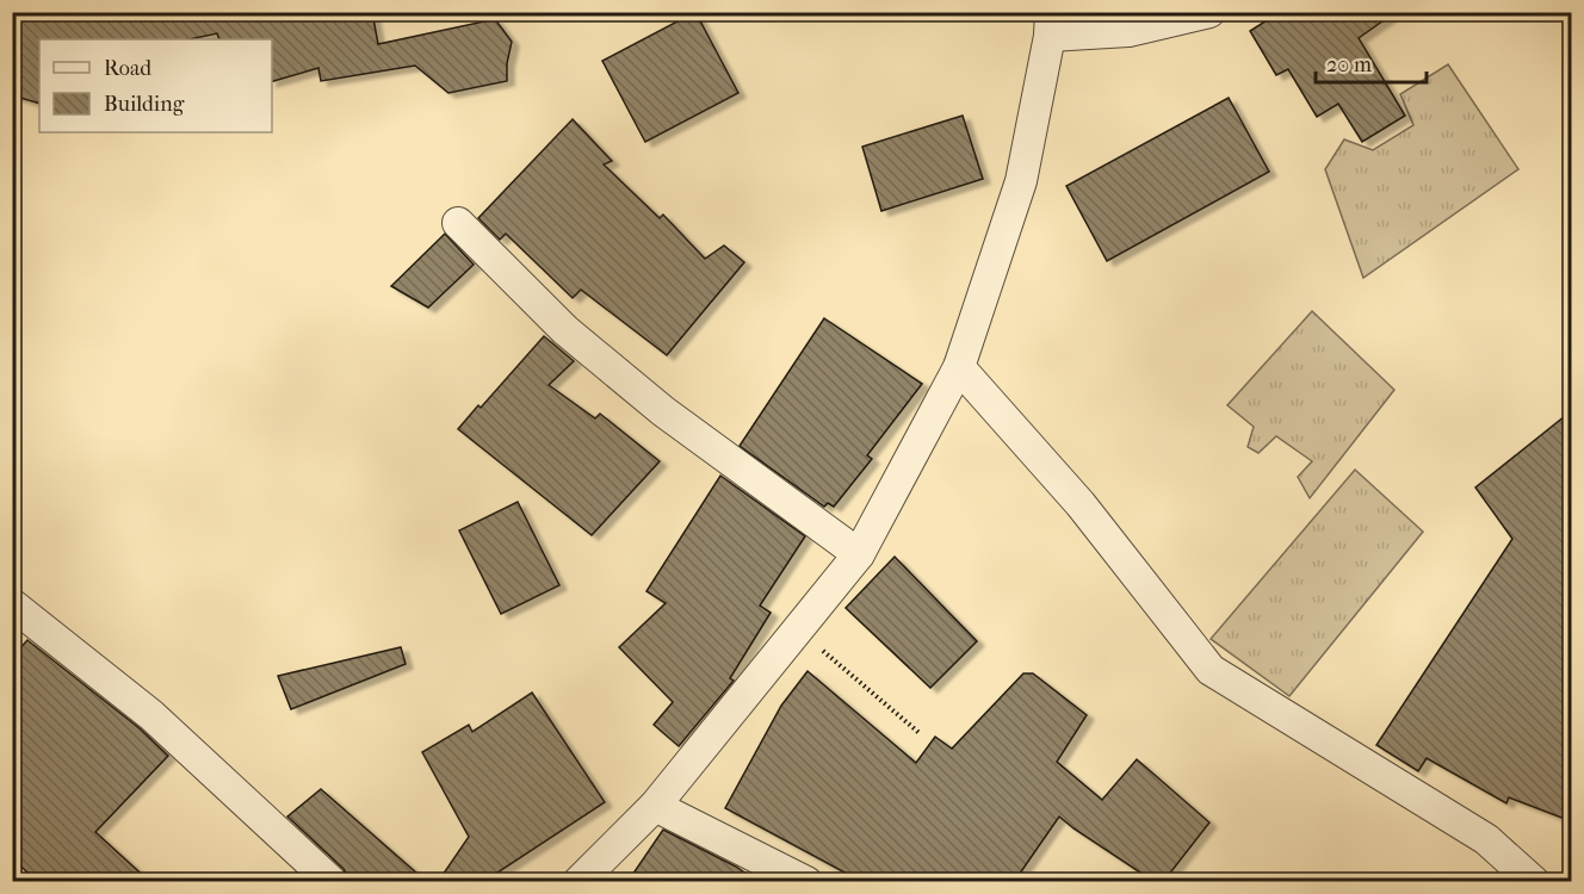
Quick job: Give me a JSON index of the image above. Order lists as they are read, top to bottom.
{
  "legend": ["Road", "Building"],
  "scale_bar": "20 m"
}
